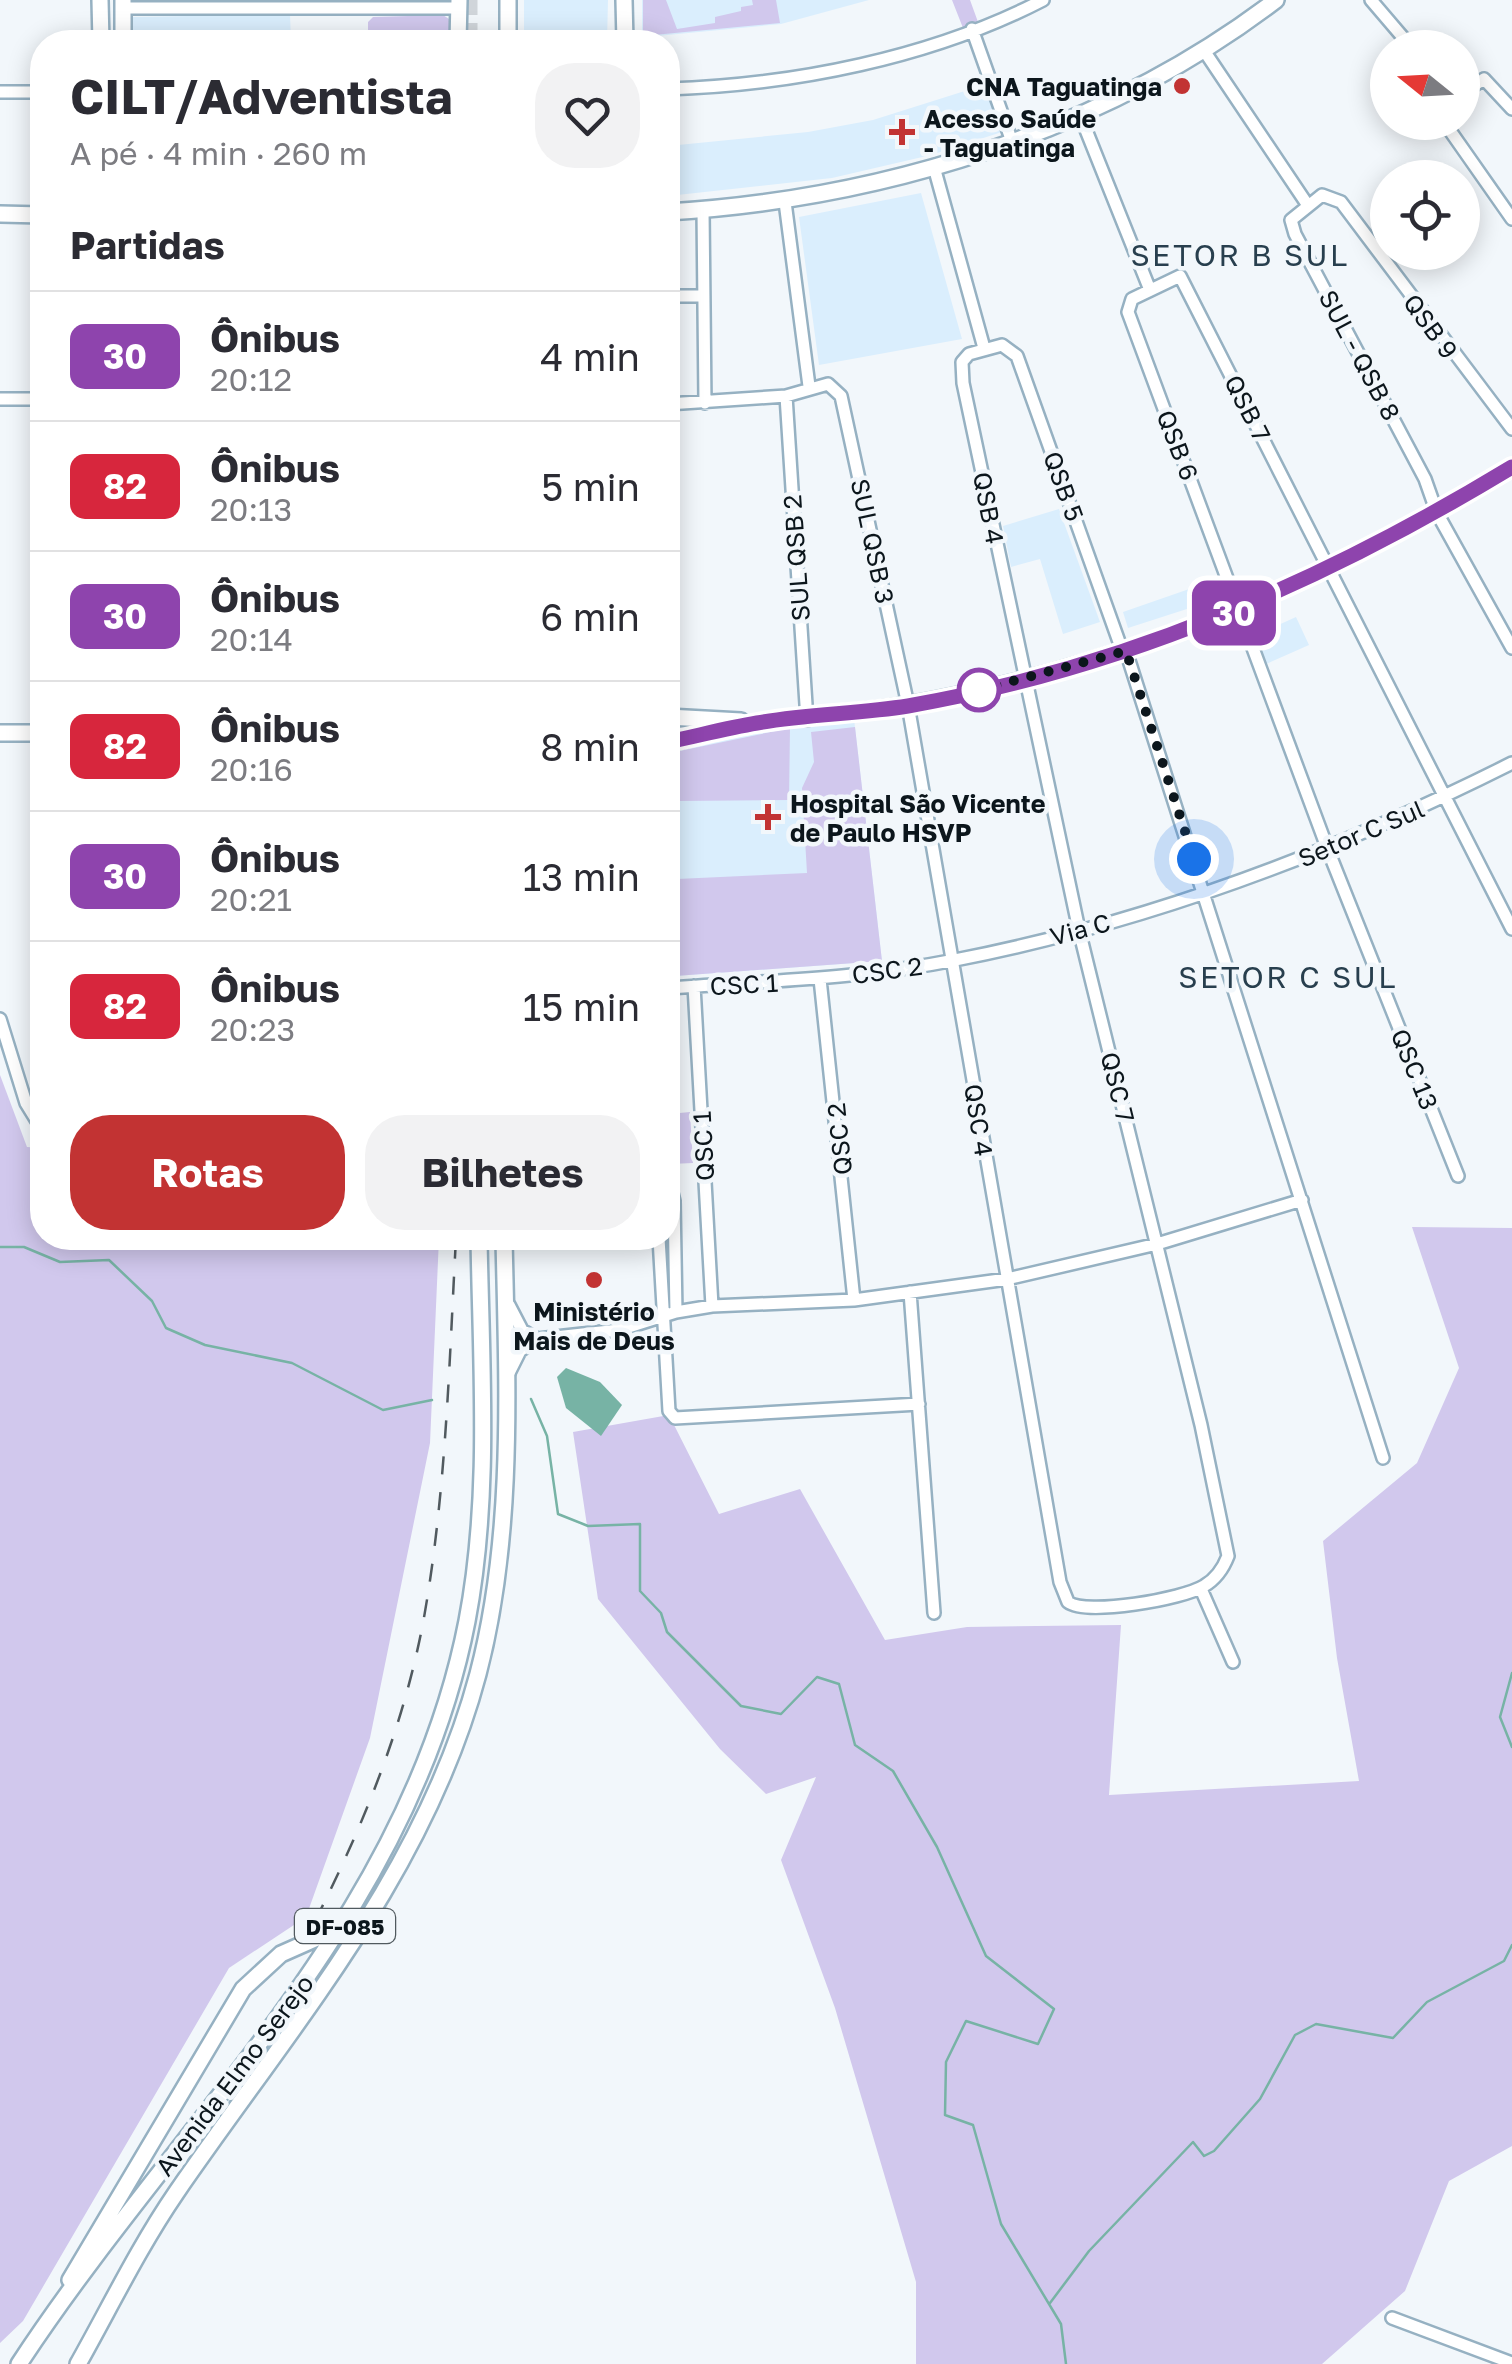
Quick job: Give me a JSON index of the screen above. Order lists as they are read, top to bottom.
{
  "streets": {
    "main road": ["DF-085", "Avenida Elmo Serejo"],
    "street": [
      "QSB 9",
      "SUL - QSB 8",
      "QSB 7",
      "QSB 6",
      "QSB 5",
      "QSB 4",
      "SUL QSB 3",
      "SUL QSB 2",
      "Setor C Sul",
      "Via C",
      "CSC 2",
      "CSC 1",
      "QSC 13",
      "QSC 7",
      "QSC 4",
      "QSC 2",
      "QSC 1"
    ]
  },
  "crossings": [
    ["QSB 9", "SUL - QSB 8"],
    ["QSB 7", "QSB 6"],
    ["QSB 6", "QSC 13"],
    ["QSB 5", "QSB 4"],
    ["QSB 4", "QSC 7"],
    ["SUL QSB 3", "Via C"],
    ["SUL QSB 3", "CSC 2"],
    ["SUL QSB 3", "QSC 4"],
    ["Setor C Sul", "Via C"],
    ["Setor C Sul", "QSC 13"],
    ["Via C", "CSC 2"],
    ["Via C", "QSC 7"],
    ["Via C", "QSC 4"],
    ["CSC 2", "CSC 1"],
    ["CSC 2", "QSC 4"],
    ["CSC 2", "QSC 2"],
    ["CSC 1", "QSC 2"],
    ["CSC 1", "QSC 1"],
    ["QSC 7", "QSC 4"]
  ],
  "districts": ["SETOR B SUL", "SETOR C SUL"],
  "places": {
    "other": ["CNA Taguatinga", "Ministério Mais de Deus"],
    "health": ["Acesso Saúde - Taguatinga", "Hospital São Vicente de Paulo HSVP"]
  },
  "lines": ["bus line 30"],
  "north": "left",
  "page": {
    "on_map": "30",
    "heading": [
      ["CILT/Adventista", "A pé · 4 min · 260 m"],
      "Partidas"
    ],
    "list": [
      {
        "mark": "30",
        "name": "Ônibus",
        "note": "20:12",
        "value": "4 min"
      },
      {
        "mark": "82",
        "name": "Ônibus",
        "note": "20:13",
        "value": "5 min"
      },
      {
        "mark": "30",
        "name": "Ônibus",
        "note": "20:14",
        "value": "6 min"
      },
      {
        "mark": "82",
        "name": "Ônibus",
        "note": "20:16",
        "value": "8 min"
      },
      {
        "mark": "30",
        "name": "Ônibus",
        "note": "20:21",
        "value": "13 min"
      },
      {
        "mark": "82",
        "name": "Ônibus",
        "note": "20:23",
        "value": "15 min"
      }
    ],
    "buttons": ["Rotas", "Bilhetes"]
  }
}
